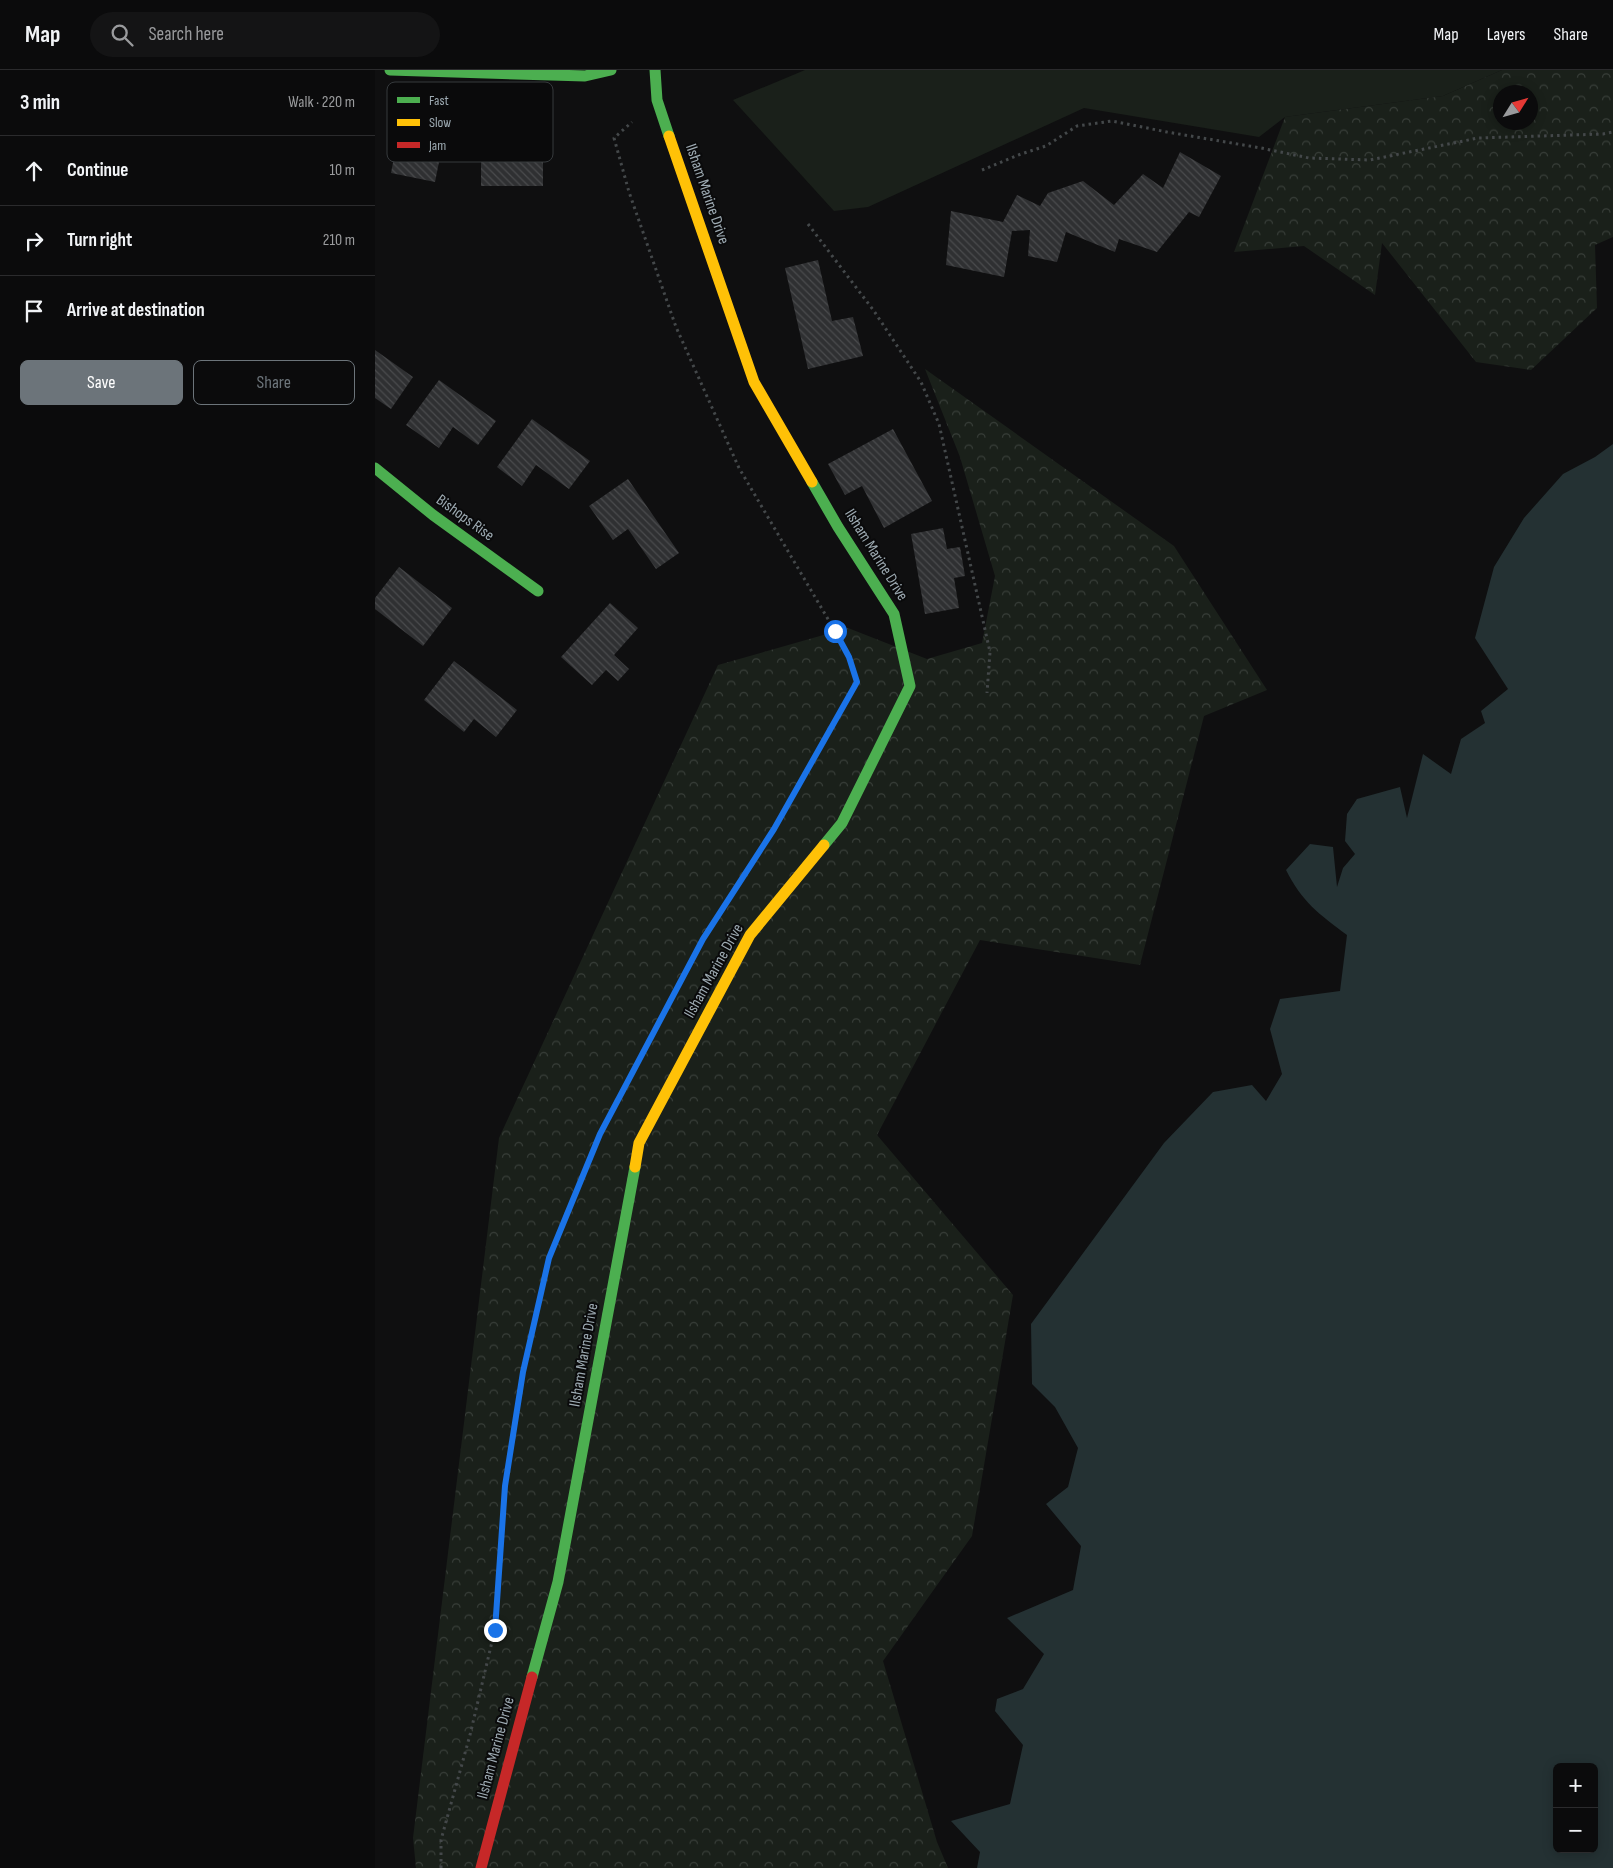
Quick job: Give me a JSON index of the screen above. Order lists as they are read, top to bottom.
{
  "streets": {
    "street": ["Ilsham Marine Drive", "Bishops Rise"]
  },
  "legend": ["Fast", "Slow", "Jam"],
  "north": "top right",
  "page": {
    "header": "Map",
    "search": "Search here",
    "nav": ["Map", "Layers", "Share"],
    "heading": ["3 min", "Walk · 220 m"],
    "list": [
      ["Continue", "10 m"],
      ["Turn right", "210 m"],
      "Arrive at destination"
    ],
    "buttons": ["Save", "Share"],
    "map_buttons": ["+", "−"]
  }
}
